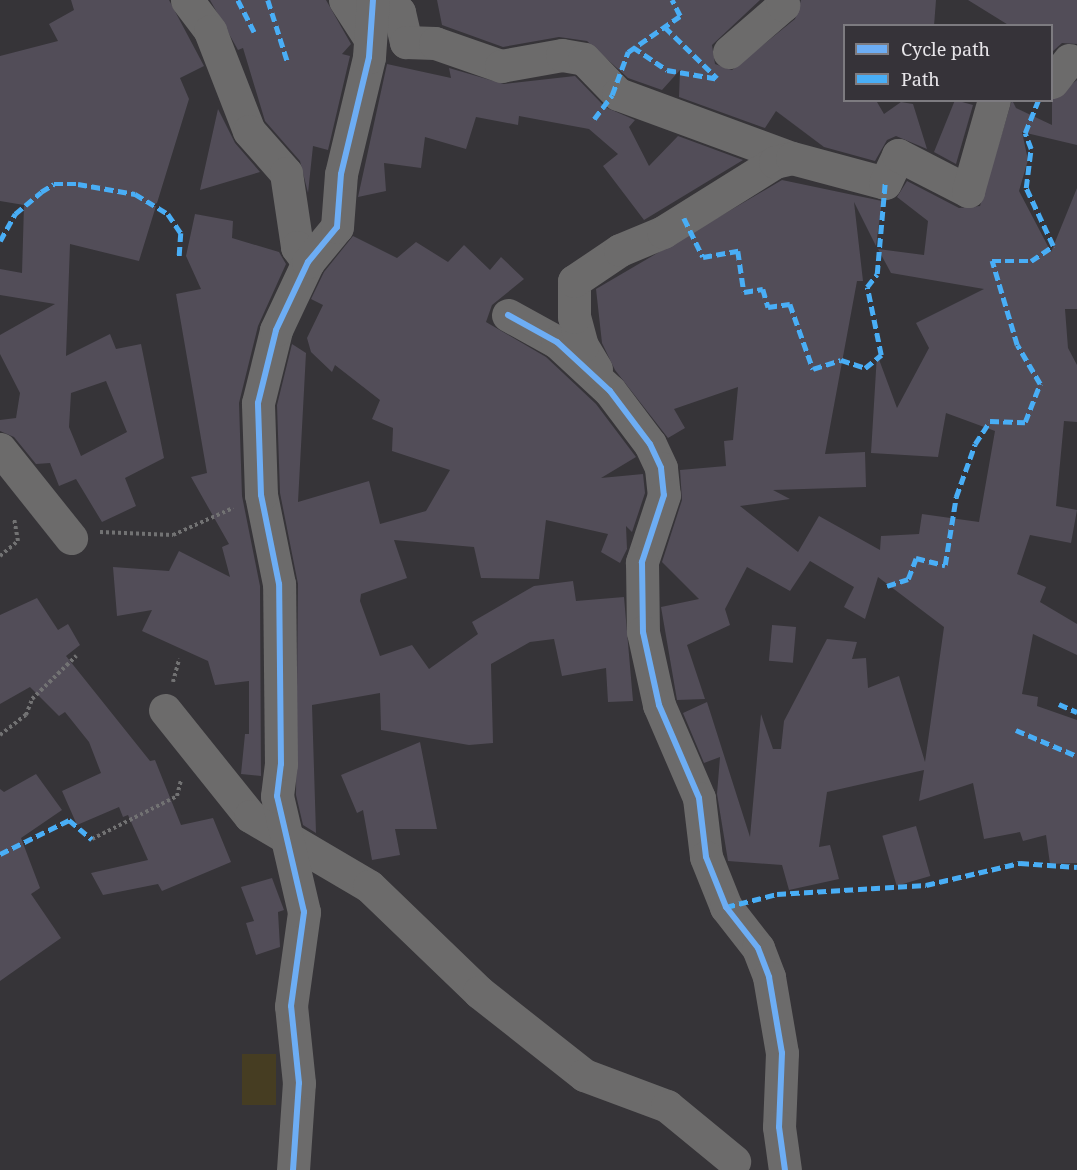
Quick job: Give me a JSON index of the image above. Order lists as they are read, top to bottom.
{
  "legend": ["Cycle path", "Path"]
}
